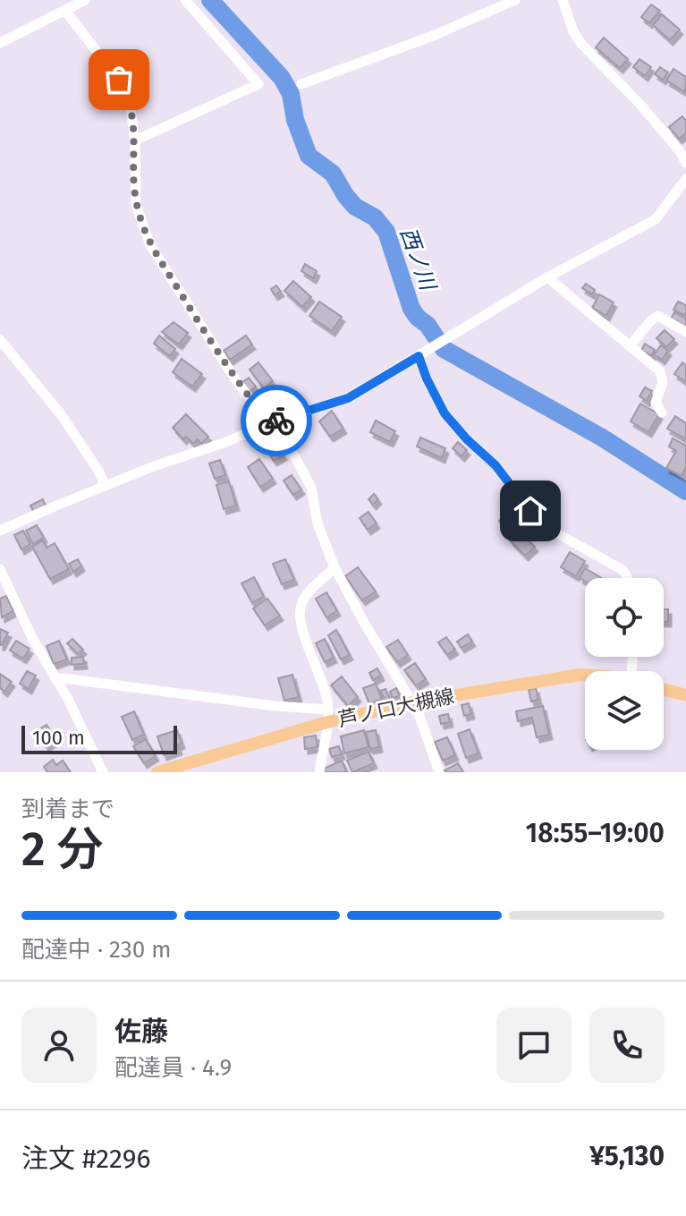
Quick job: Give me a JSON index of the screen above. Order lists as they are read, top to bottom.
{
  "streets": {
    "main road": ["芦ノ口大槻線"]
  },
  "water": ["西ノ川"],
  "scale_bar": "100 m",
  "page": {
    "scale": "100 m",
    "heading": ["2 分", "到着まで", "18:55–19:00"],
    "panel": [
      "佐藤",
      "配達員 · 4.9",
      "注文 #2296",
      "¥5,130"
    ],
    "bar": "配達中 · 230 m"
  }
}
